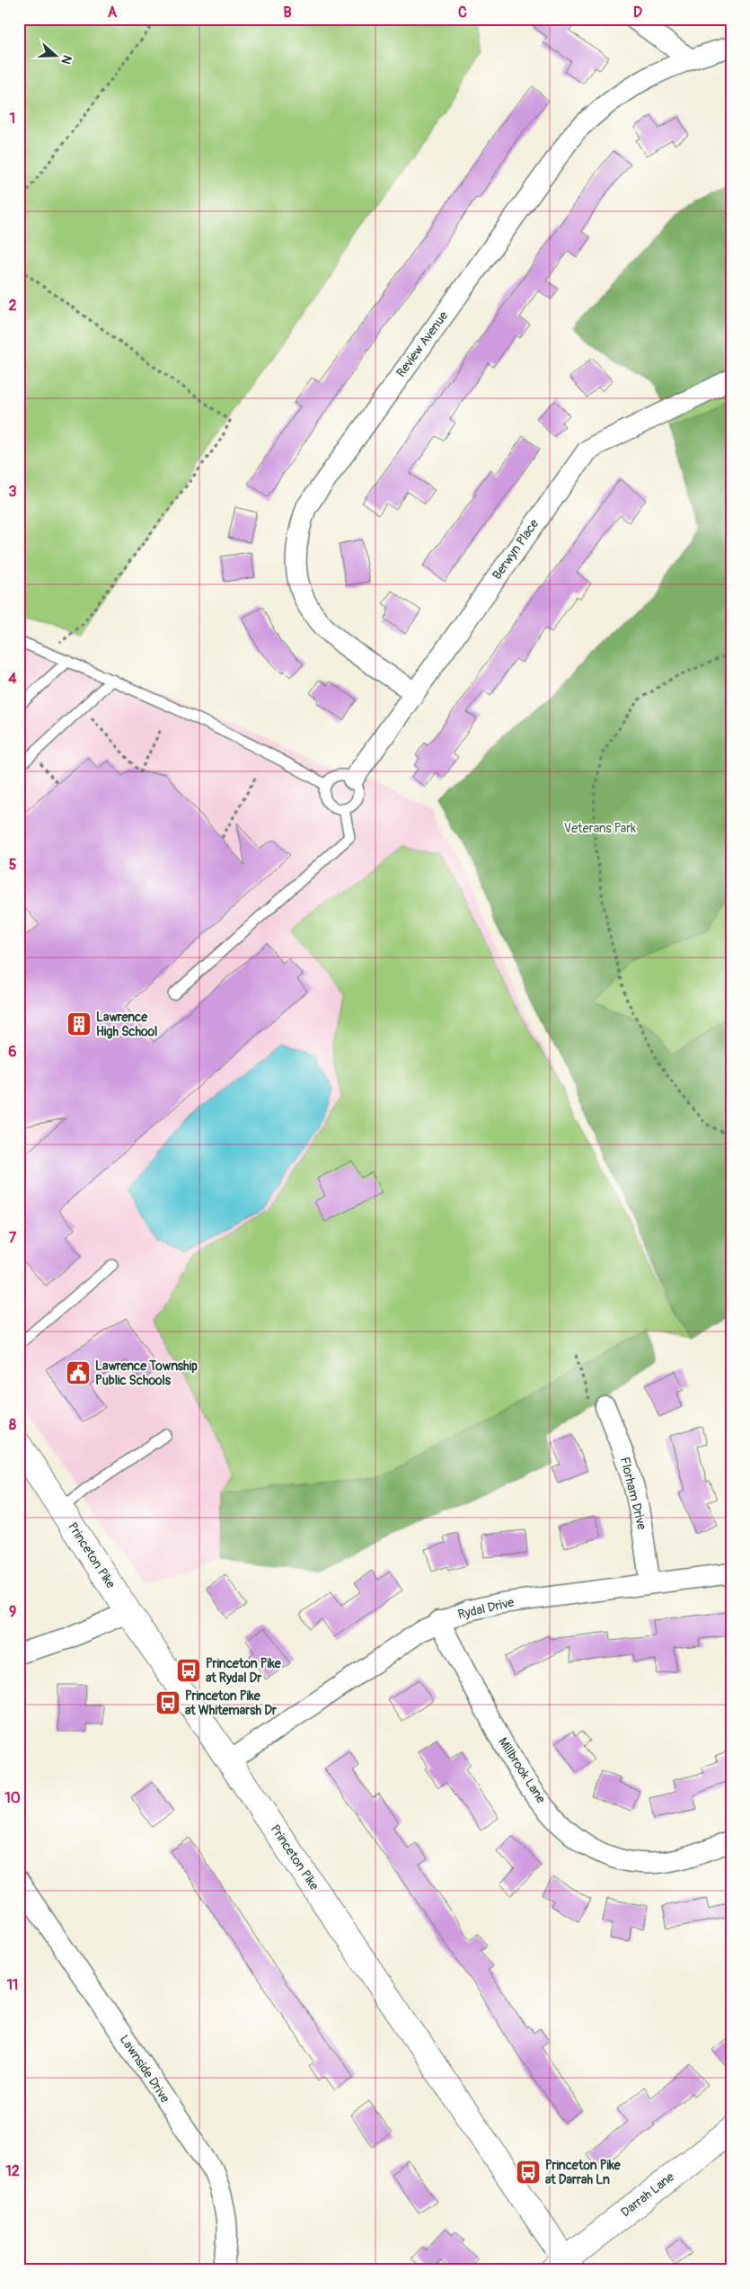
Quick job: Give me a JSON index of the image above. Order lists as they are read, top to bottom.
{
  "streets": {
    "main road": ["Princeton Pike", "Darrah Lane"],
    "street": [
      "Review Avenue",
      "Berwyn Place",
      "Florham Drive",
      "Rydal Drive",
      "Millbrook Lane",
      "Lawnside Drive"
    ]
  },
  "crossings": [
    ["Review Avenue", "Berwyn Place"],
    ["Florham Drive", "Rydal Drive"],
    ["Princeton Pike", "Rydal Drive"],
    ["Princeton Pike", "Darrah Lane"],
    ["Rydal Drive", "Millbrook Lane"]
  ],
  "parks": ["Veterans Park"],
  "places": {
    "building": ["Lawrence High School"],
    "public building": ["Lawrence Township Public Schools"],
    "bus stop": ["Princeton Pike at Rydal Dr", "Princeton Pike at Whitemarsh Dr", "Princeton Pike at Darrah Ln"]
  },
  "north": "right",
  "grid": {
    "columns": [
      "A",
      "B",
      "C",
      "D"
    ],
    "rows": [
      "1",
      "2",
      "3",
      "4",
      "5",
      "6",
      "7",
      "8",
      "9",
      "10",
      "11",
      "12"
    ]
  }
}
